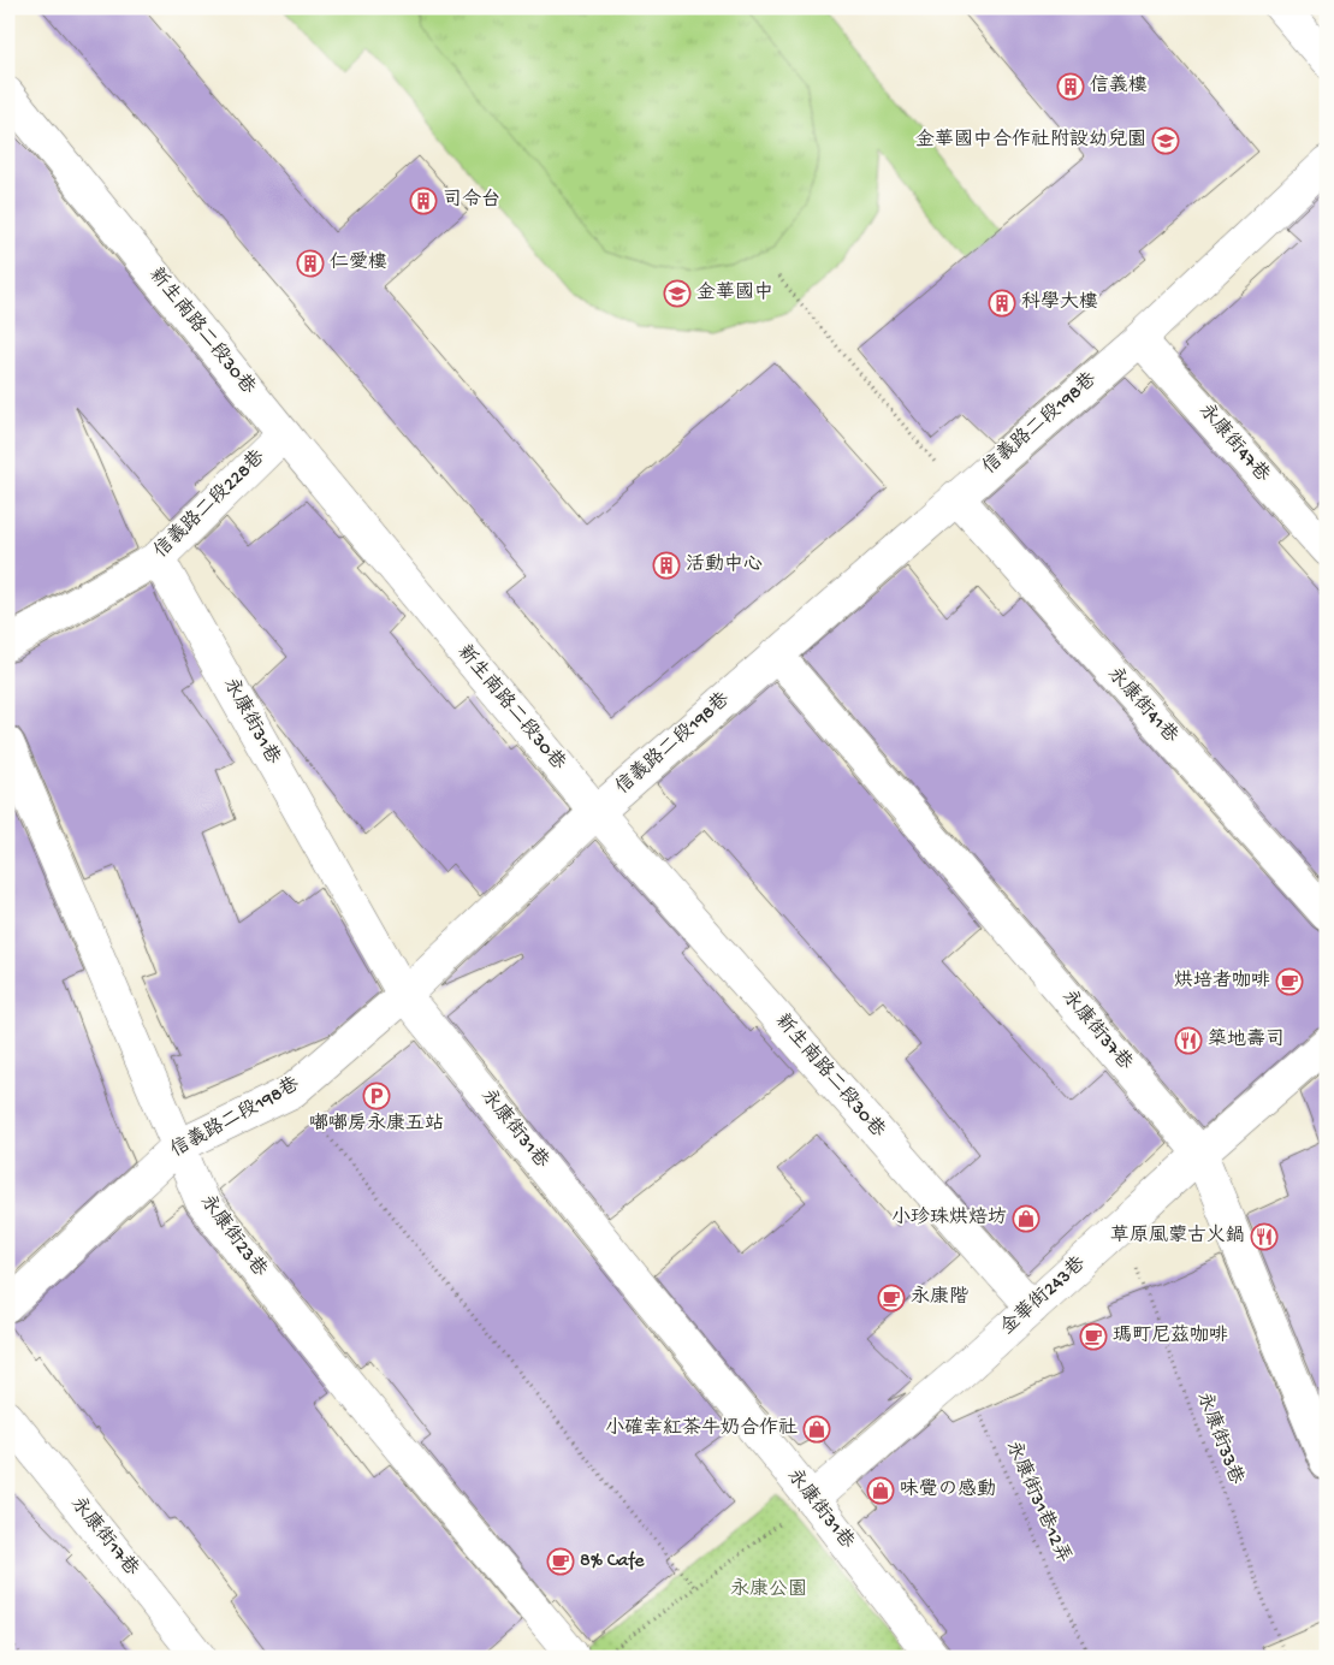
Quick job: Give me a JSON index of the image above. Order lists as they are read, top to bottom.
{
  "streets": {
    "street": [
      "新生南路二段30巷",
      "信義路二段198巷",
      "永康街47巷",
      "信義路二段228巷",
      "永康街41巷",
      "永康街31巷",
      "永康街37巷",
      "永康街23巷",
      "金華街243巷",
      "永康街17巷"
    ],
    "path": ["永康街33巷", "永康街31巷12弄"]
  },
  "crossings": [
    ["新生南路二段30巷", "信義路二段198巷"],
    ["新生南路二段30巷", "信義路二段228巷"],
    ["新生南路二段30巷", "金華街243巷"],
    ["信義路二段198巷", "永康街47巷"],
    ["信義路二段198巷", "永康街41巷"],
    ["信義路二段198巷", "永康街31巷"],
    ["信義路二段198巷", "永康街37巷"],
    ["信義路二段198巷", "永康街23巷"],
    ["信義路二段228巷", "永康街31巷"],
    ["永康街31巷", "金華街243巷"],
    ["永康街37巷", "金華街243巷"],
    ["金華街243巷", "永康街33巷"],
    ["金華街243巷", "永康街31巷12弄"]
  ],
  "parks": ["永康公園"],
  "places": {
    "building": [
      "信義樓",
      "司令台",
      "仁愛樓",
      "科學大樓",
      "活動中心"
    ],
    "school or university": ["金華國中合作社附設幼兒園", "金華國中"],
    "cafe": [
      "烘培者咖啡",
      "永康階",
      "瑪町尼茲咖啡",
      "8% Cafe"
    ],
    "restaurant": ["築地壽司", "草原風蒙古火鍋"],
    "parking": ["嘟嘟房永康五站"],
    "shop": ["小珍珠烘焙坊", "小確幸紅茶牛奶合作社", "味覺の感動"]
  }
}
